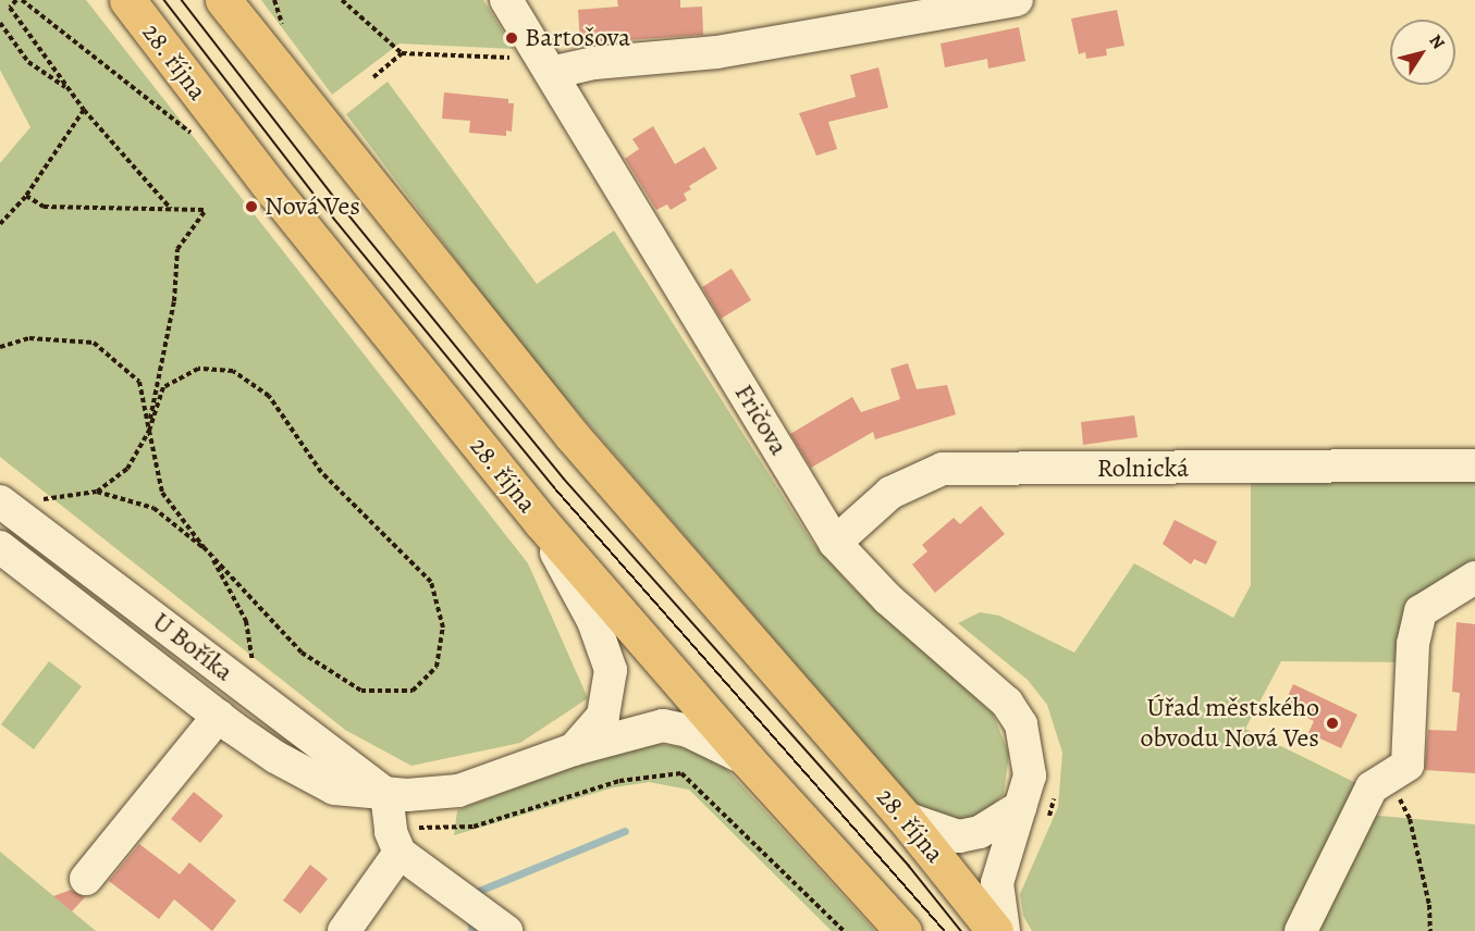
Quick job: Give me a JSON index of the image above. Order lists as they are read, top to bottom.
{
  "streets": {
    "main road": ["28. října"],
    "street": ["Fričova", "Rolnická", "U Boříka"]
  },
  "crossings": [
    ["28. října", "U Boříka"],
    ["Fričova", "Rolnická"]
  ],
  "places": ["Bartošova", "Nová Ves", "Úřad městského obvodu Nová Ves"],
  "north": "top right"
}
